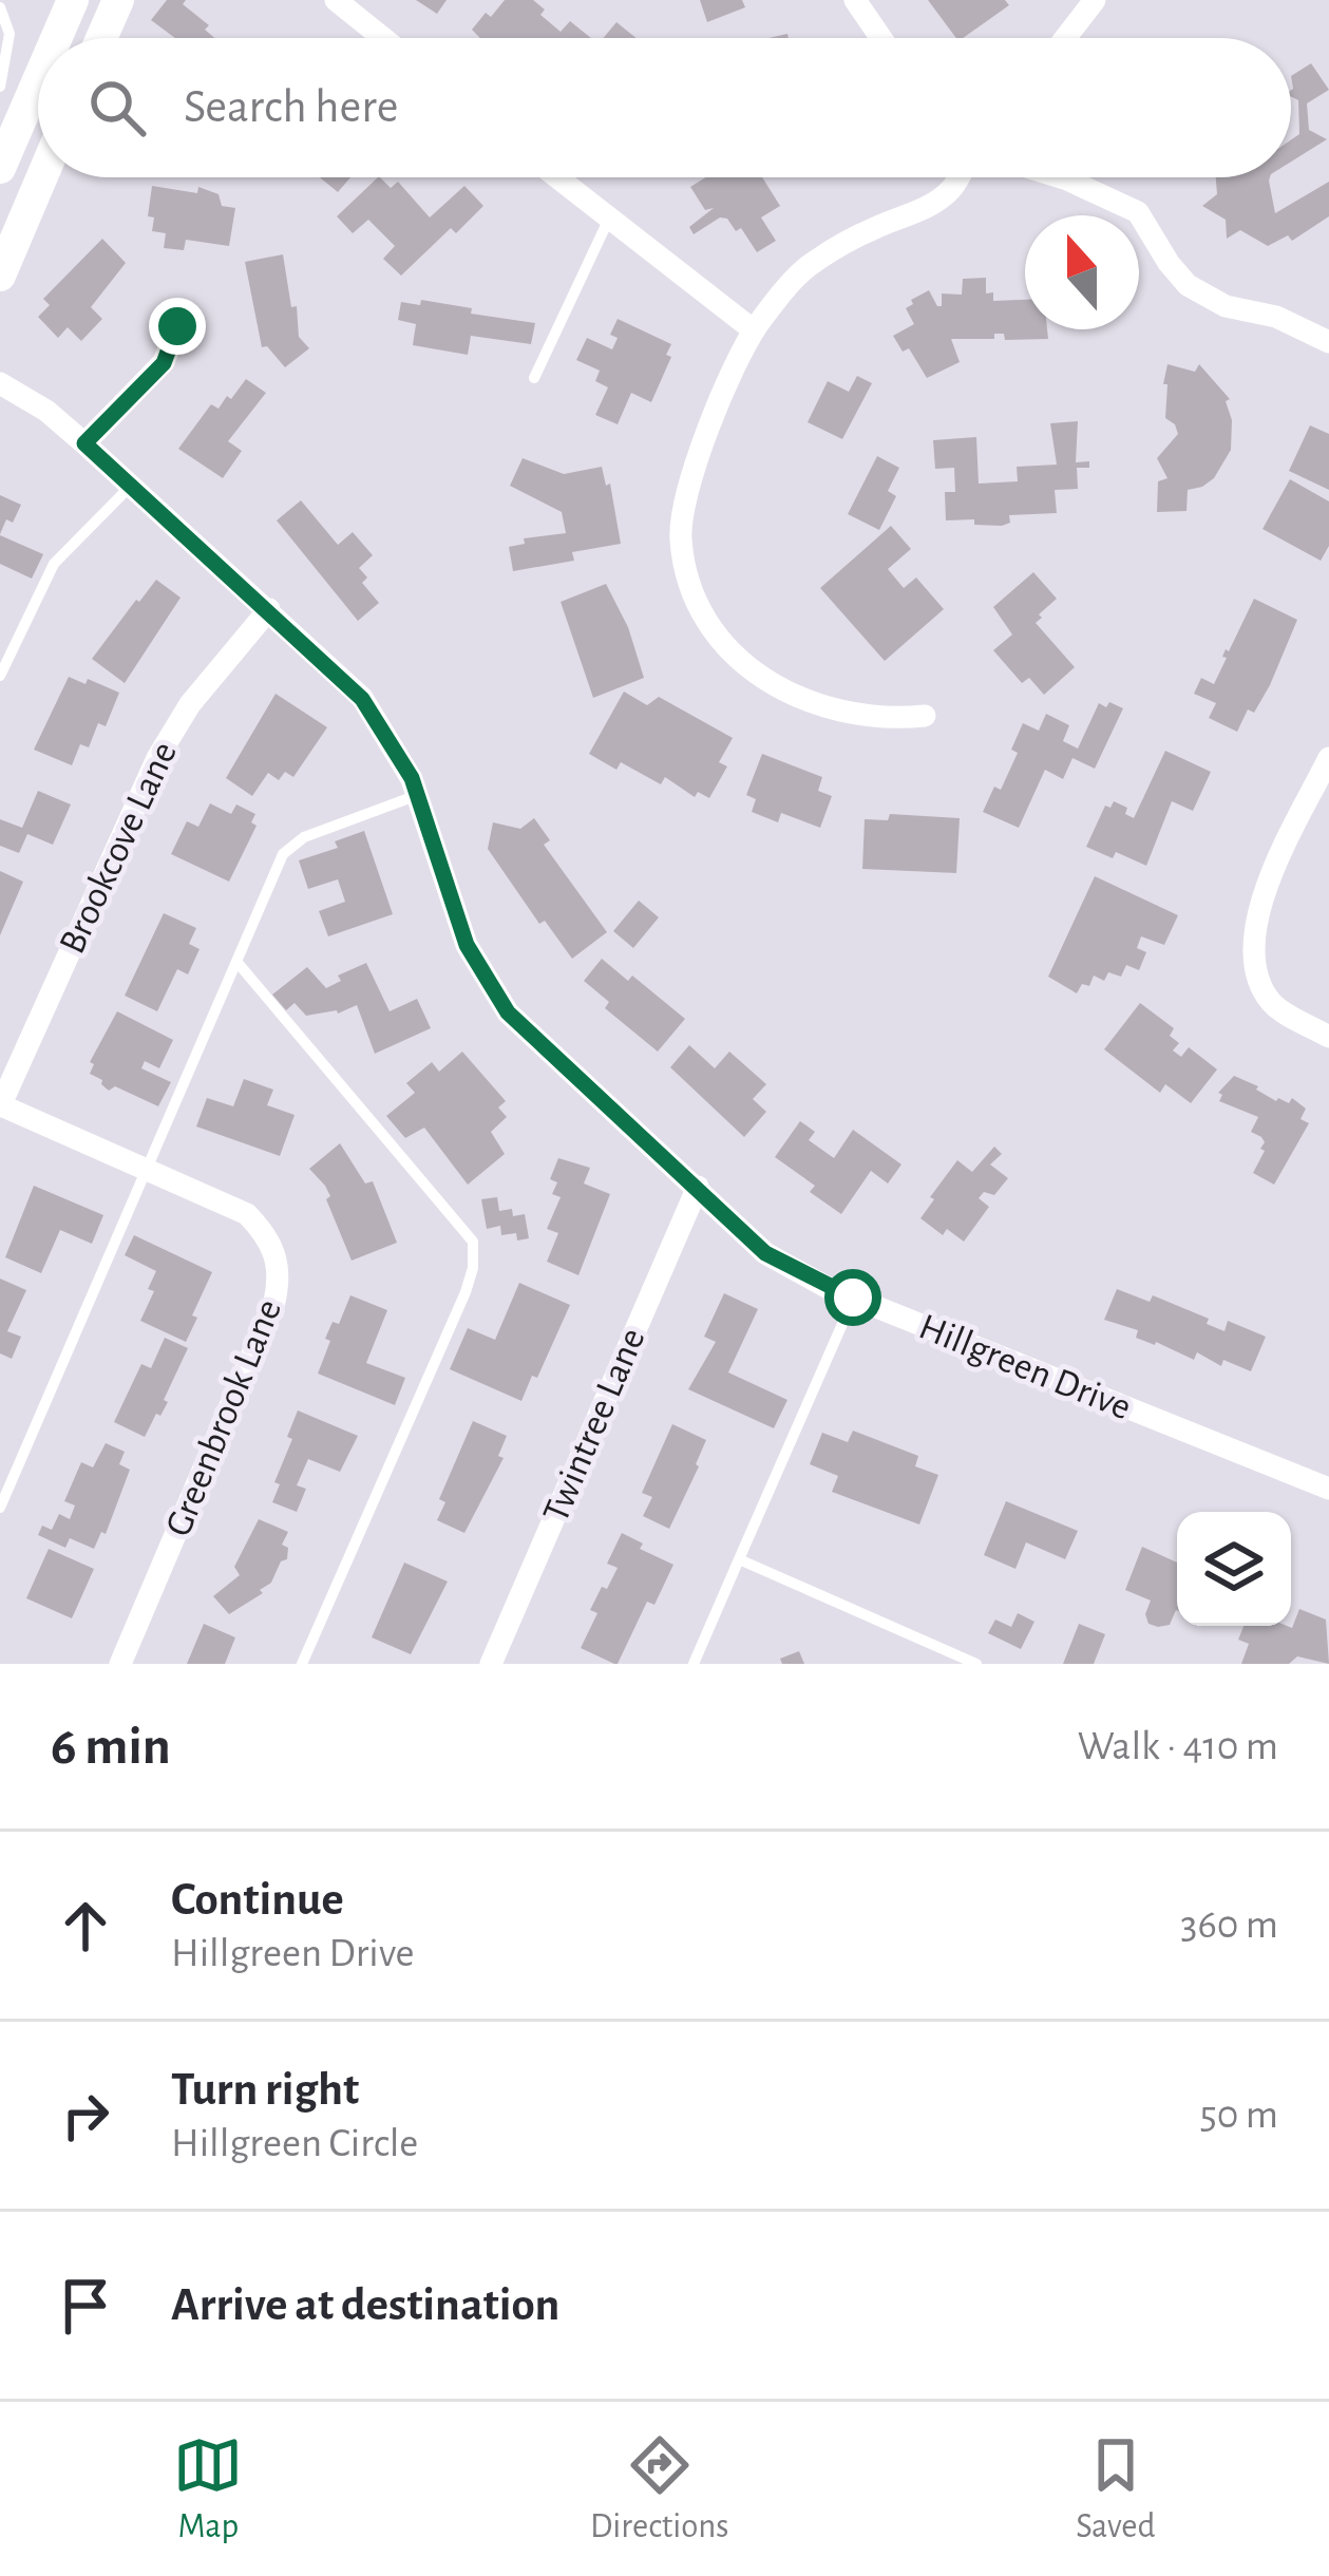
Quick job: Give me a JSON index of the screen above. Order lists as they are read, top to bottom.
{
  "streets": {
    "street": [
      "Brookcove Lane",
      "Hillgreen Drive",
      "Greenbrook Lane",
      "Twintree Lane"
    ]
  },
  "crossings": [
    ["Brookcove Lane", "Hillgreen Drive"],
    ["Brookcove Lane", "Greenbrook Lane"],
    ["Hillgreen Drive", "Twintree Lane"]
  ],
  "north": "top",
  "page": {
    "search": "Search here",
    "heading": ["6 min", "Walk · 410 m"],
    "list": [
      ["Continue", "Hillgreen Drive", "360 m"],
      ["Turn right", "Hillgreen Circle", "50 m"],
      "Arrive at destination"
    ],
    "nav": ["Map", "Directions", "Saved"]
  }
}
